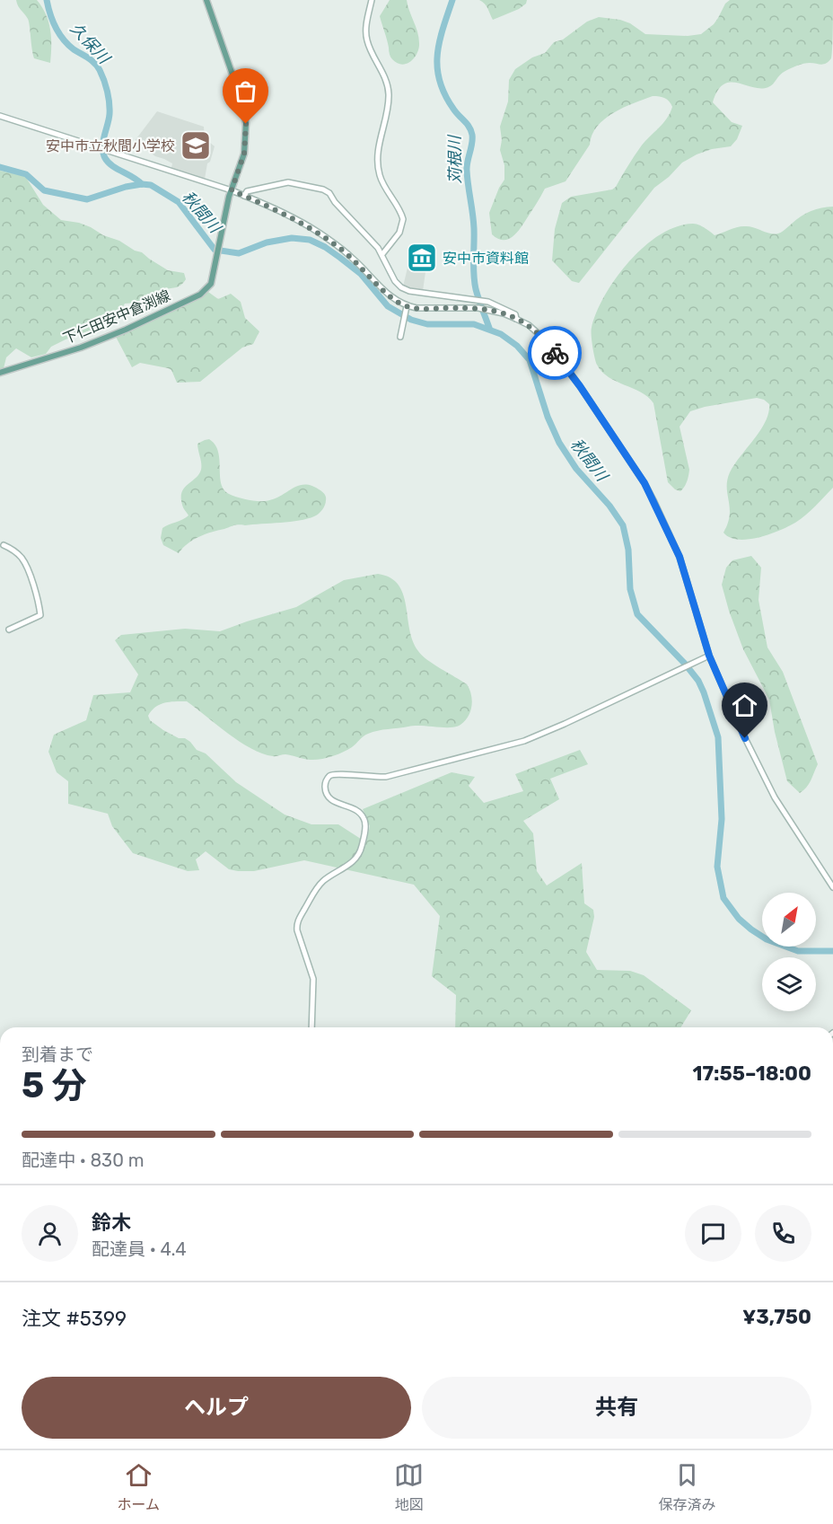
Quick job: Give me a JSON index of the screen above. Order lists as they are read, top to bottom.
{
  "streets": {
    "main road": ["下仁田安中倉渕線"]
  },
  "water": ["久保川", "苅根川", "秋間川"],
  "places": {
    "school or university": ["安中市立秋間小学校"],
    "museum": ["安中市資料館"]
  },
  "north": "top right",
  "page": {
    "heading": ["5 分", "到着まで", "17:55–18:00"],
    "panel": [
      "鈴木",
      "配達員 · 4.4",
      "注文 #5399",
      "¥3,750"
    ],
    "bar": "配達中 · 830 m",
    "buttons": ["ヘルプ", "共有"],
    "tabs": ["ホーム", "地図", "保存済み"]
  }
}
